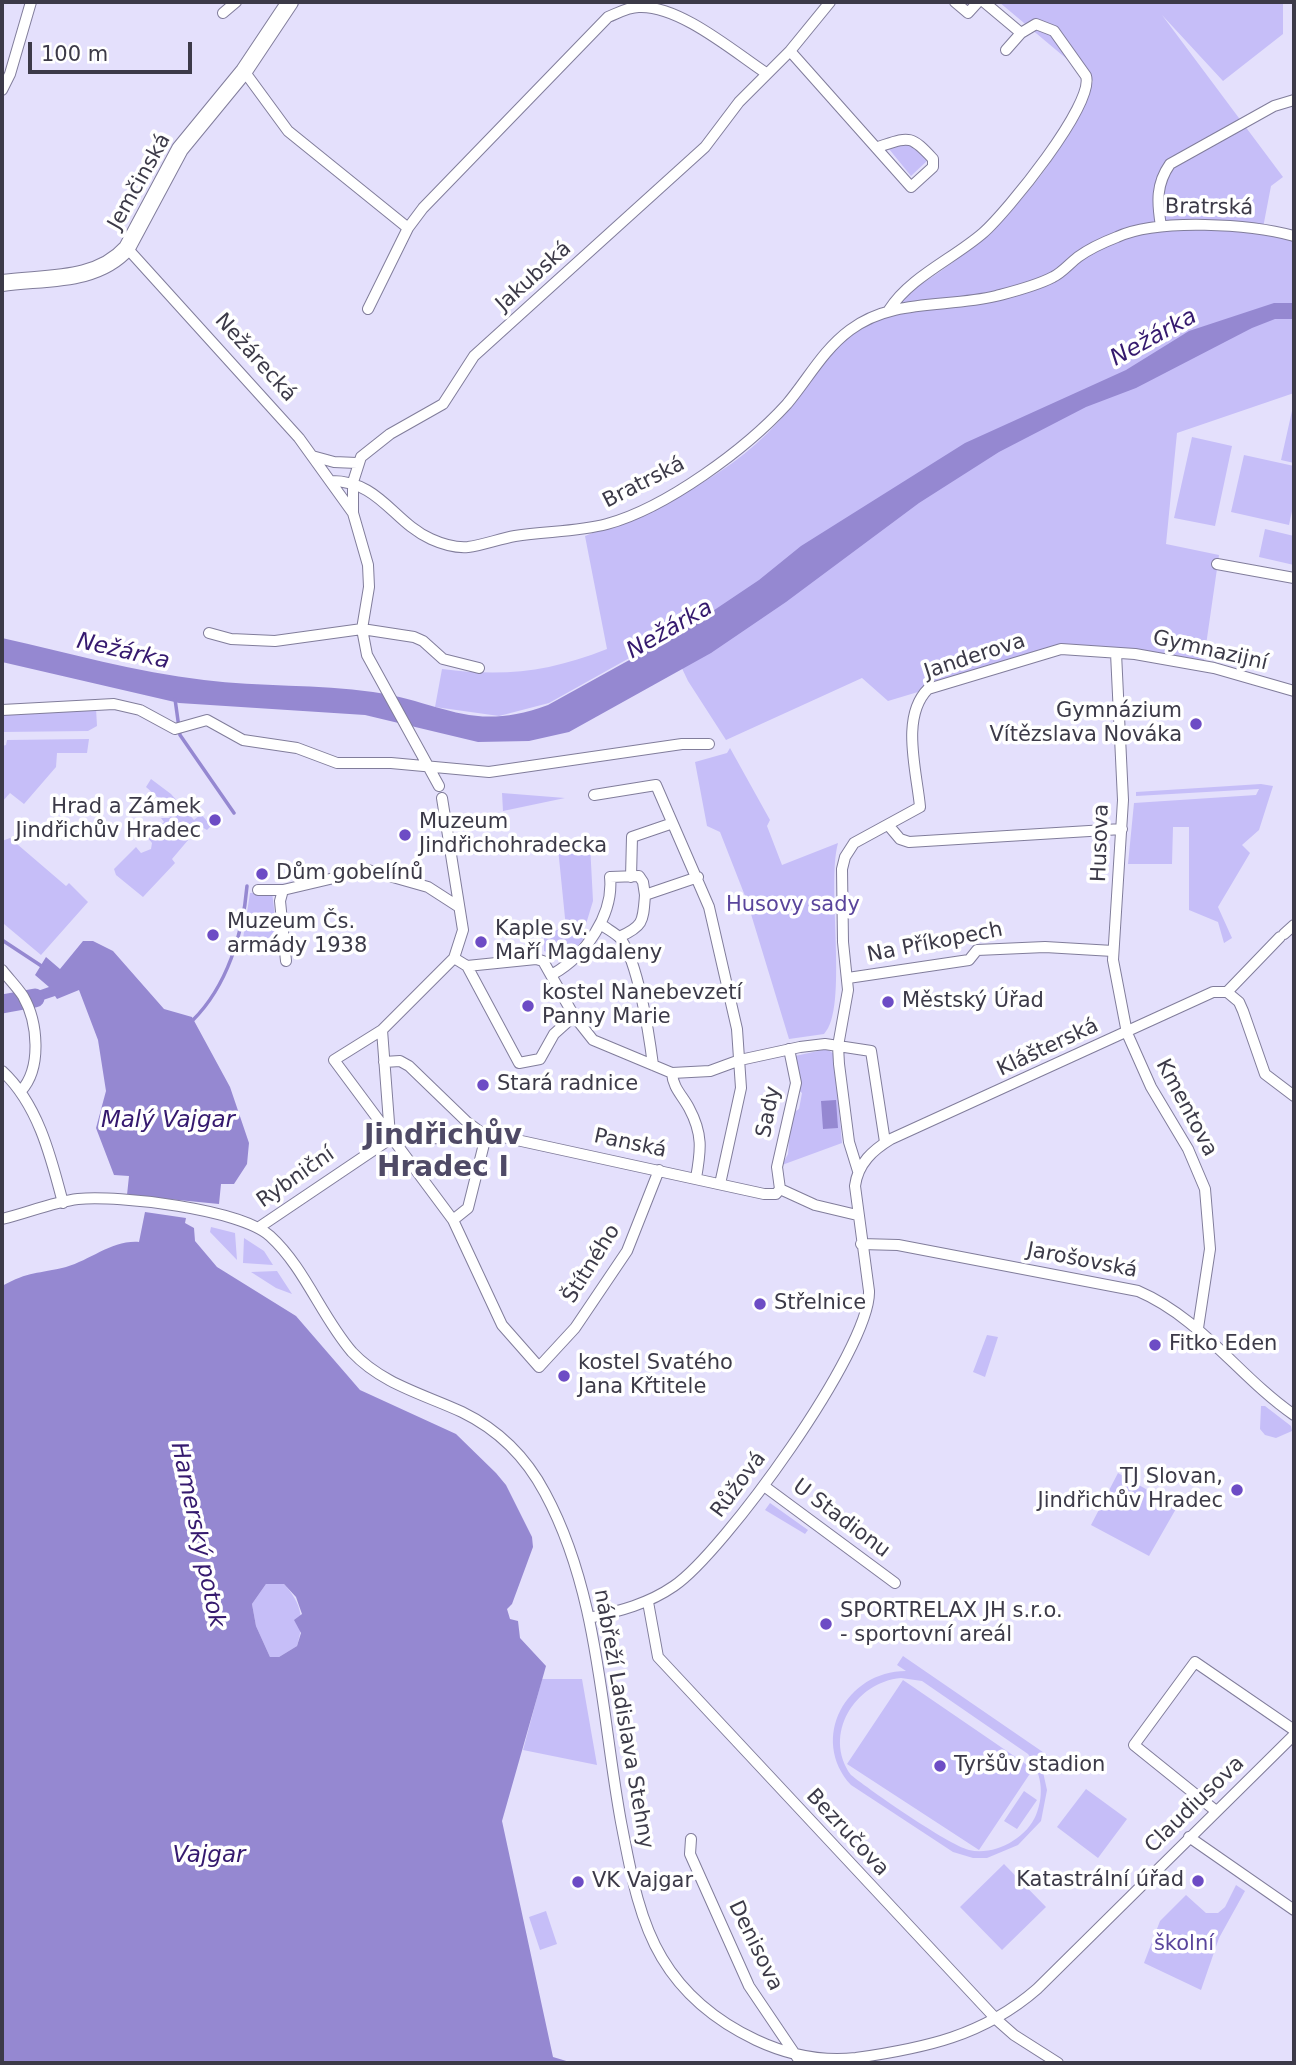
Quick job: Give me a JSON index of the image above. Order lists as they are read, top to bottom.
{
  "streets": {
    "street": [
      "Jemčinská",
      "Bratrská",
      "Jakubská",
      "Nežárecká",
      "Gymnazijní",
      "Janderova",
      "Husova",
      "Na Příkopech",
      "Klášterská",
      "Kmentova",
      "Sady",
      "Panská",
      "Rybniční",
      "Jarošovská",
      "Štítného",
      "Růžová",
      "U Stadionu",
      "nábřeží Ladislava Stehny",
      "Claudiusova",
      "Bezručova",
      "Denisova"
    ]
  },
  "crossings": [
    ["Jemčinská", "Nežárecká"],
    ["Gymnazijní", "Janderova"],
    ["Gymnazijní", "Husova"],
    ["Janderova", "Husova"],
    ["Janderova", "Na Příkopech"],
    ["Janderova", "Růžová"],
    ["Husova", "Na Příkopech"],
    ["Husova", "Klášterská"],
    ["Husova", "Kmentova"],
    ["Klášterská", "Kmentova"],
    ["Kmentova", "Jarošovská"],
    ["Sady", "Panská"],
    ["Panská", "Štítného"],
    ["Rybniční", "nábřeží Ladislava Stehny"],
    ["Jarošovská", "Růžová"],
    ["Růžová", "U Stadionu"],
    ["Růžová", "nábřeží Ladislava Stehny"],
    ["Růžová", "Bezručova"],
    ["nábřeží Ladislava Stehny", "Claudiusova"],
    ["nábřeží Ladislava Stehny", "Denisova"],
    ["Claudiusova", "Bezručova"],
    ["Claudiusova", "Denisova"]
  ],
  "districts": ["Jindřichův Hradec I"],
  "water": [
    "Nežárka",
    "Malý Vajgar",
    "Hamerský potok",
    "Vajgar"
  ],
  "parks": ["Husovy sady", "školní"],
  "places": [
    "Gymnázium Vítězslava Nováka",
    "Hrad a Zámek Jindřichův Hradec",
    "Muzeum Jindřichohradecka",
    "Dům gobelínů",
    "Muzeum Čs. armády 1938",
    "Kaple sv. Maří Magdaleny",
    "Městský Úřad",
    "kostel Nanebevzetí Panny Marie",
    "Stará radnice",
    "Střelnice",
    "Fitko Eden",
    "kostel Svatého Jana Křtitele",
    "TJ Slovan, Jindřichův Hradec",
    "SPORTRELAX JH s.r.o. - sportovní areál",
    "Tyršův stadion",
    "Katastrální úřad",
    "VK Vajgar"
  ],
  "scale_bar": "100 m"
}
